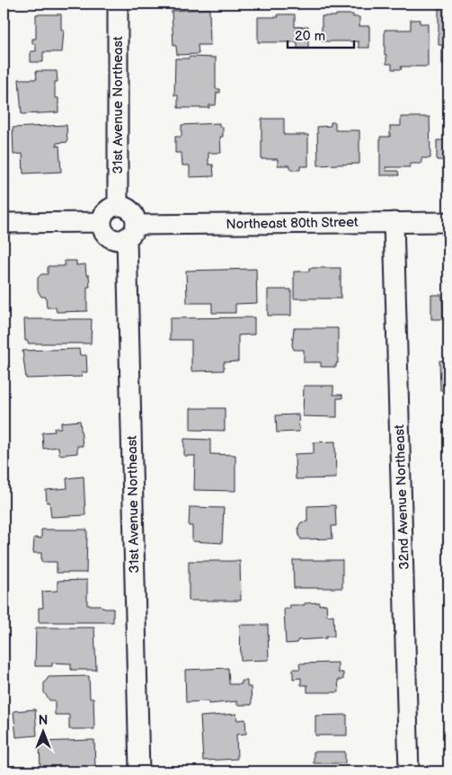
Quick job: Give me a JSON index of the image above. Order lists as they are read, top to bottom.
{
  "streets": {
    "street": ["31st Avenue Northeast", "Northeast 80th Street", "32nd Avenue Northeast"]
  },
  "crossings": [
    ["31st Avenue Northeast", "Northeast 80th Street"],
    ["Northeast 80th Street", "32nd Avenue Northeast"]
  ],
  "scale_bar": "20 m",
  "north": "top"
}
